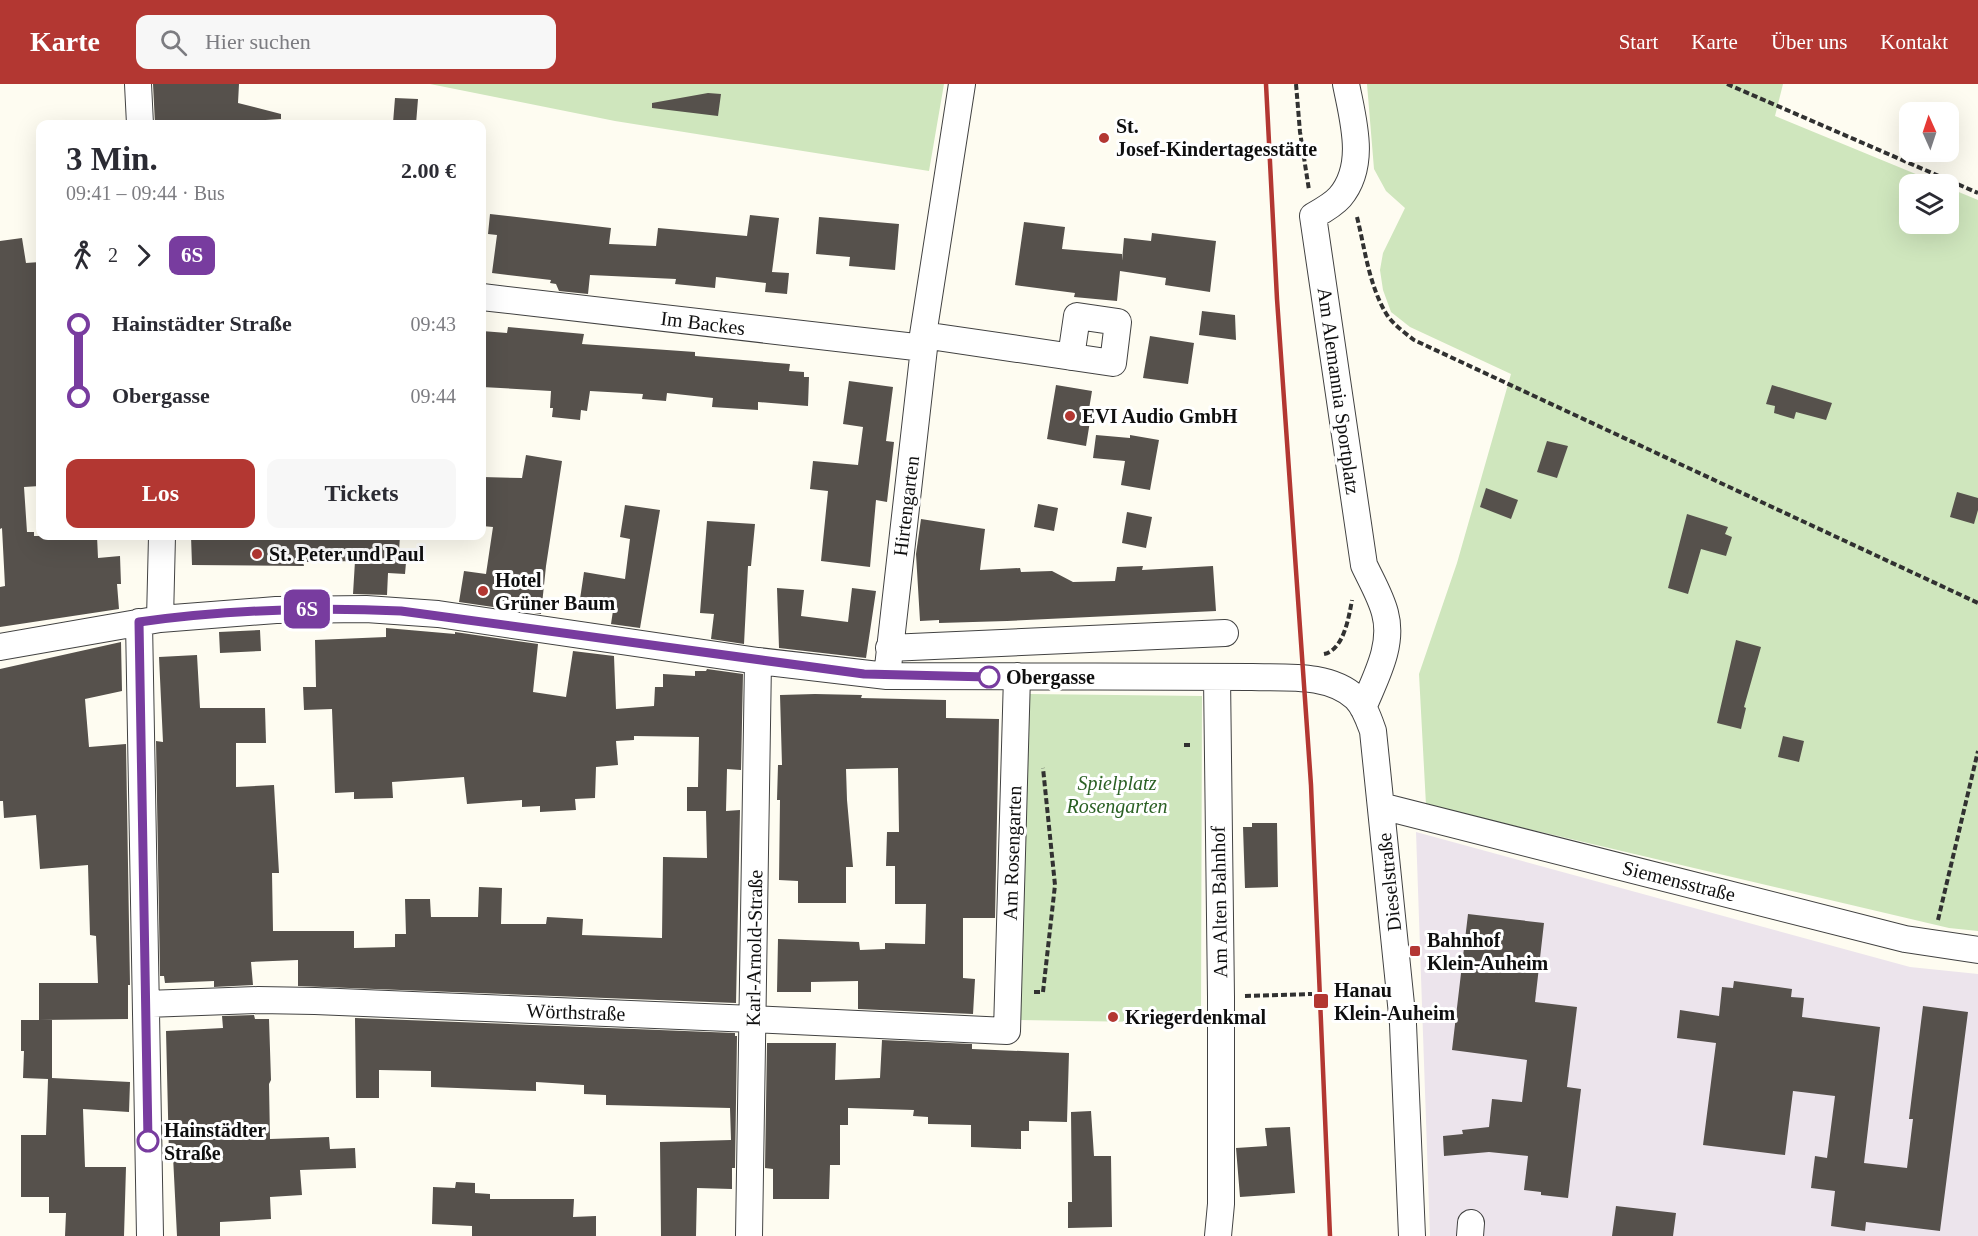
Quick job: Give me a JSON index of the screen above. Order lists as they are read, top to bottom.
{
  "streets": {
    "street": [
      "Im Backes",
      "Am Alemannia Sportplatz",
      "Hirtengarten",
      "Am Rosengarten",
      "Siemensstraße",
      "Dieselstraße",
      "Am Alten Bahnhof",
      "Karl-Arnold-Straße",
      "Wörthstraße"
    ]
  },
  "crossings": [
    ["Im Backes", "Hirtengarten"],
    ["Am Alemannia Sportplatz", "Dieselstraße"],
    ["Am Rosengarten", "Wörthstraße"],
    ["Siemensstraße", "Dieselstraße"],
    ["Dieselstraße", "Am Alten Bahnhof"],
    ["Karl-Arnold-Straße", "Wörthstraße"]
  ],
  "parks": ["Spielplatz Rosengarten"],
  "places": {
    "other": [
      "St. Josef-Kindertagesstätte",
      "EVI Audio GmbH",
      "St. Peter und Paul",
      "Hotel Grüner Baum",
      "Obergasse",
      "Kriegerdenkmal",
      "Hainstädter Straße"
    ],
    "transit": ["Bahnhof Klein-Auheim", "Hanau Klein-Auheim"]
  },
  "lines": ["bus line 6S"],
  "north": "top",
  "page": {
    "header": "Karte",
    "search": "Hier suchen",
    "nav": [
      "Start",
      "Karte",
      "Über uns",
      "Kontakt"
    ],
    "on_map": "6S",
    "heading": ["3 Min.", "09:41 – 09:44 · Bus", "2.00 €"],
    "legs": ["2", "6S"],
    "list": [
      {
        "name": "Hainstädter Straße",
        "value": "09:43"
      },
      {
        "name": "Obergasse",
        "value": "09:44"
      }
    ],
    "buttons": ["Los", "Tickets"]
  }
}
